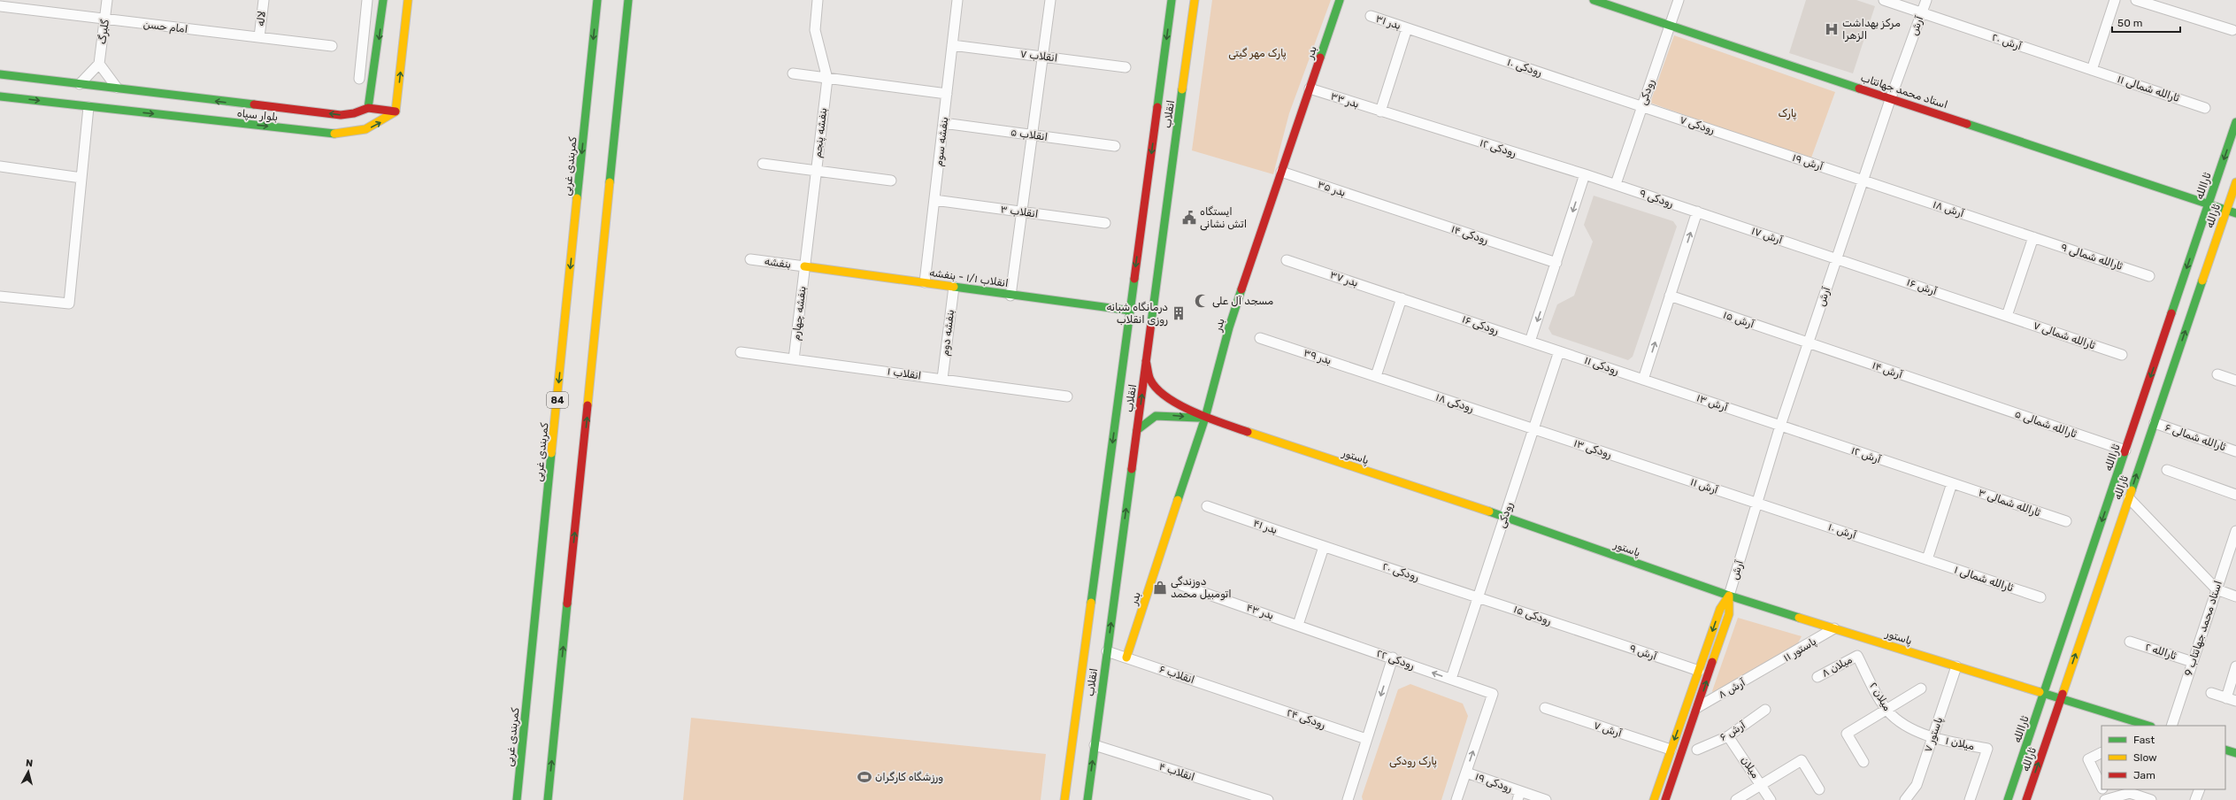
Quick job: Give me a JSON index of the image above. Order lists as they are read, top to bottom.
{
  "streets": {
    "main road": [
      "آرش",
      "بدر",
      "استاد محمد جهانتاب",
      "انقلاب",
      "بلوار سپاه",
      "کمربندی غربی",
      "ثاراالله",
      "ثارالله",
      "انقلاب ۱/۱ - بنفشه",
      "84",
      "پاستور"
    ],
    "street": [
      "لاله",
      "بدر ۳۱",
      "امام حسن",
      "گلبرگ",
      "آرش ۲۰",
      "انقلاب ۷",
      "رودکی ۱۰",
      "ثارالله شمالی ۱۱",
      "رودکی",
      "بدر ۳۳",
      "رودکی ۷",
      "بنفشه پنجم",
      "انقلاب ۵",
      "بنفشه سوم",
      "رودکی ۱۲",
      "آرش ۱۹",
      "بدر ۳۵",
      "رودکی ۹",
      "آرش ۱۸",
      "انقلاب ۳",
      "رودکی ۱۴",
      "آرش ۱۷",
      "ثارالله شمالی ۹",
      "بنفشه",
      "بدر ۳۷",
      "آرش ۱۶",
      "بنفشه چهارم",
      "آرش ۱۵",
      "رودکی ۱۶",
      "بنفشه دوم",
      "ثارالله شمالی ۷",
      "بدر ۳۹",
      "رودکی ۱۱",
      "آرش ۱۴",
      "انقلاب ۱",
      "رودکی ۱۸",
      "آرش ۱۳",
      "ثارالله شمالی ۵",
      "ثارالله شمالی ۶",
      "رودکی ۱۳",
      "آرش ۱۲",
      "آرش ۱۱",
      "ثارالله شمالی ۳",
      "بدر ۴۱",
      "آرش ۱۰",
      "رودکی ۲۰",
      "ثارالله شمالی ۱",
      "بدر ۴۳",
      "رودکی ۱۵",
      "استاد محمد جهانتاب 9",
      "پاستور ۱۱",
      "ثارالله ۲",
      "آرش ۹",
      "رودکی ۲۲",
      "میلان ۸",
      "انقلاب ۶",
      "آرش ۸",
      "میلان ۲",
      "رودکی ۲۴",
      "آرش ۷",
      "آرش ۶",
      "پاستور ۷",
      "میلان ۱",
      "میلان",
      "انقلاب ۴",
      "رودکی ۱۹"
    ]
  },
  "crossings": [
    ["لاله", "امام حسن"],
    ["بدر ۳۱", "رودکی ۱۰"],
    ["آرش", "آرش ۲۰"],
    ["آرش", "استاد محمد جهانتاب"],
    ["آرش", "آرش ۱۹"],
    ["آرش", "آرش ۱۸"],
    ["آرش", "آرش ۱۷"],
    ["آرش", "آرش ۱۶"],
    ["آرش", "آرش ۱۵"],
    ["آرش", "آرش ۱۴"],
    ["آرش", "آرش ۱۳"],
    ["آرش", "آرش ۱۲"],
    ["آرش", "پاستور"],
    ["آرش", "آرش ۱۱"],
    ["آرش", "آرش ۱۰"],
    ["آرش", "آرش ۹"],
    ["آرش", "آرش ۸"],
    ["آرش", "آرش ۷"],
    ["امام حسن", "گلبرگ"],
    ["آرش ۲۰", "ثارالله شمالی ۱۱"],
    ["بدر", "بدر ۳۳"],
    ["بدر", "بدر ۳۵"],
    ["بدر", "پاستور"],
    ["بدر", "انقلاب ۶"],
    ["انقلاب ۷", "بنفشه سوم"],
    ["رودکی ۱۰", "رودکی"],
    ["رودکی ۱۰", "رودکی ۷"],
    ["استاد محمد جهانتاب", "رودکی"],
    ["استاد محمد جهانتاب", "ثاراالله"],
    ["استاد محمد جهانتاب", "ثارالله"],
    ["رودکی", "رودکی ۷"],
    ["رودکی", "رودکی ۱۲"],
    ["رودکی", "رودکی ۹"],
    ["رودکی", "رودکی ۱۶"],
    ["رودکی", "رودکی ۱۱"],
    ["رودکی", "رودکی ۱۸"],
    ["رودکی", "رودکی ۱۳"],
    ["رودکی", "پاستور"],
    ["رودکی", "رودکی ۲۰"],
    ["رودکی", "رودکی ۱۵"],
    ["رودکی", "رودکی ۲۲"],
    ["بدر ۳۳", "رودکی ۱۲"],
    ["انقلاب", "انقلاب ۱/۱ - بنفشه"],
    ["انقلاب", "انقلاب ۶"],
    ["انقلاب", "انقلاب ۴"],
    ["رودکی ۷", "آرش ۱۹"],
    ["بنفشه پنجم", "بنفشه"],
    ["بنفشه پنجم", "انقلاب ۱/۱ - بنفشه"],
    ["بنفشه پنجم", "بنفشه چهارم"],
    ["انقلاب ۵", "بنفشه سوم"],
    ["بنفشه سوم", "انقلاب ۳"],
    ["بنفشه سوم", "انقلاب ۱/۱ - بنفشه"],
    ["رودکی ۱۲", "رودکی ۹"],
    ["آرش ۱۹", "آرش ۱۸"],
    ["ثاراالله", "ثارالله شمالی ۵"],
    ["ثاراالله", "پاستور"],
    ["بدر ۳۵", "رودکی ۱۴"],
    ["رودکی ۹", "آرش ۱۷"],
    ["آرش ۱۸", "ثارالله شمالی ۹"],
    ["ثارالله", "ثارالله شمالی ۶"],
    ["ثارالله", "پاستور"],
    ["آرش ۱۷", "آرش ۱۶"],
    ["بنفشه", "انقلاب ۱/۱ - بنفشه"],
    ["بنفشه", "بنفشه چهارم"],
    ["انقلاب ۱/۱ - بنفشه", "بنفشه چهارم"],
    ["انقلاب ۱/۱ - بنفشه", "بنفشه دوم"],
    ["بدر ۳۷", "رودکی ۱۶"],
    ["آرش ۱۶", "ثارالله شمالی ۷"],
    ["بنفشه چهارم", "انقلاب ۱"],
    ["آرش ۱۵", "آرش ۱۴"],
    ["رودکی ۱۶", "رودکی ۱۱"],
    ["بنفشه دوم", "انقلاب ۱"],
    ["بدر ۳۹", "رودکی ۱۸"],
    ["رودکی ۱۱", "آرش ۱۳"],
    ["آرش ۱۴", "ثارالله شمالی ۵"],
    ["رودکی ۱۸", "رودکی ۱۳"],
    ["آرش ۱۳", "آرش ۱۲"],
    ["رودکی ۱۳", "آرش ۱۱"],
    ["آرش ۱۲", "ثارالله شمالی ۳"],
    ["پاستور", "پاستور ۱۱"],
    ["پاستور", "پاستور ۷"],
    ["آرش ۱۱", "آرش ۱۰"],
    ["بدر ۴۱", "رودکی ۲۰"],
    ["آرش ۱۰", "ثارالله شمالی ۱"],
    ["رودکی ۲۰", "رودکی ۱۵"],
    ["بدر ۴۳", "رودکی ۲۲"],
    ["رودکی ۱۵", "آرش ۹"],
    ["استاد محمد جهانتاب 9", "ثارالله ۲"],
    ["پاستور ۱۱", "آرش ۸"],
    ["رودکی ۲۲", "رودکی ۱۹"],
    ["میلان ۸", "میلان ۲"],
    ["انقلاب ۶", "رودکی ۲۴"],
    ["میلان ۲", "پاستور ۷"],
    ["میلان ۲", "میلان ۱"],
    ["آرش ۶", "میلان"],
    ["پاستور ۷", "میلان ۱"]
  ],
  "one_way": ["ثاراالله", "ثارالله"],
  "parks": ["پارک مهر گیتی", "پارک", "پارک رودکی"],
  "places": {
    "hospital": ["مرکز بهداشت الزهرا"],
    "public building": ["ایستگاه اتش نشانی"],
    "mosque": ["مسجد آل علی"],
    "building": ["درمانگاه شبانه روزی انقلاب"],
    "shop": ["دوزندگی اتومبیل محمد"],
    "sports": ["ورزشگاه کارگران"]
  },
  "legend": ["Fast", "Slow", "Jam"],
  "scale_bar": "50 m",
  "north": "top"
}
